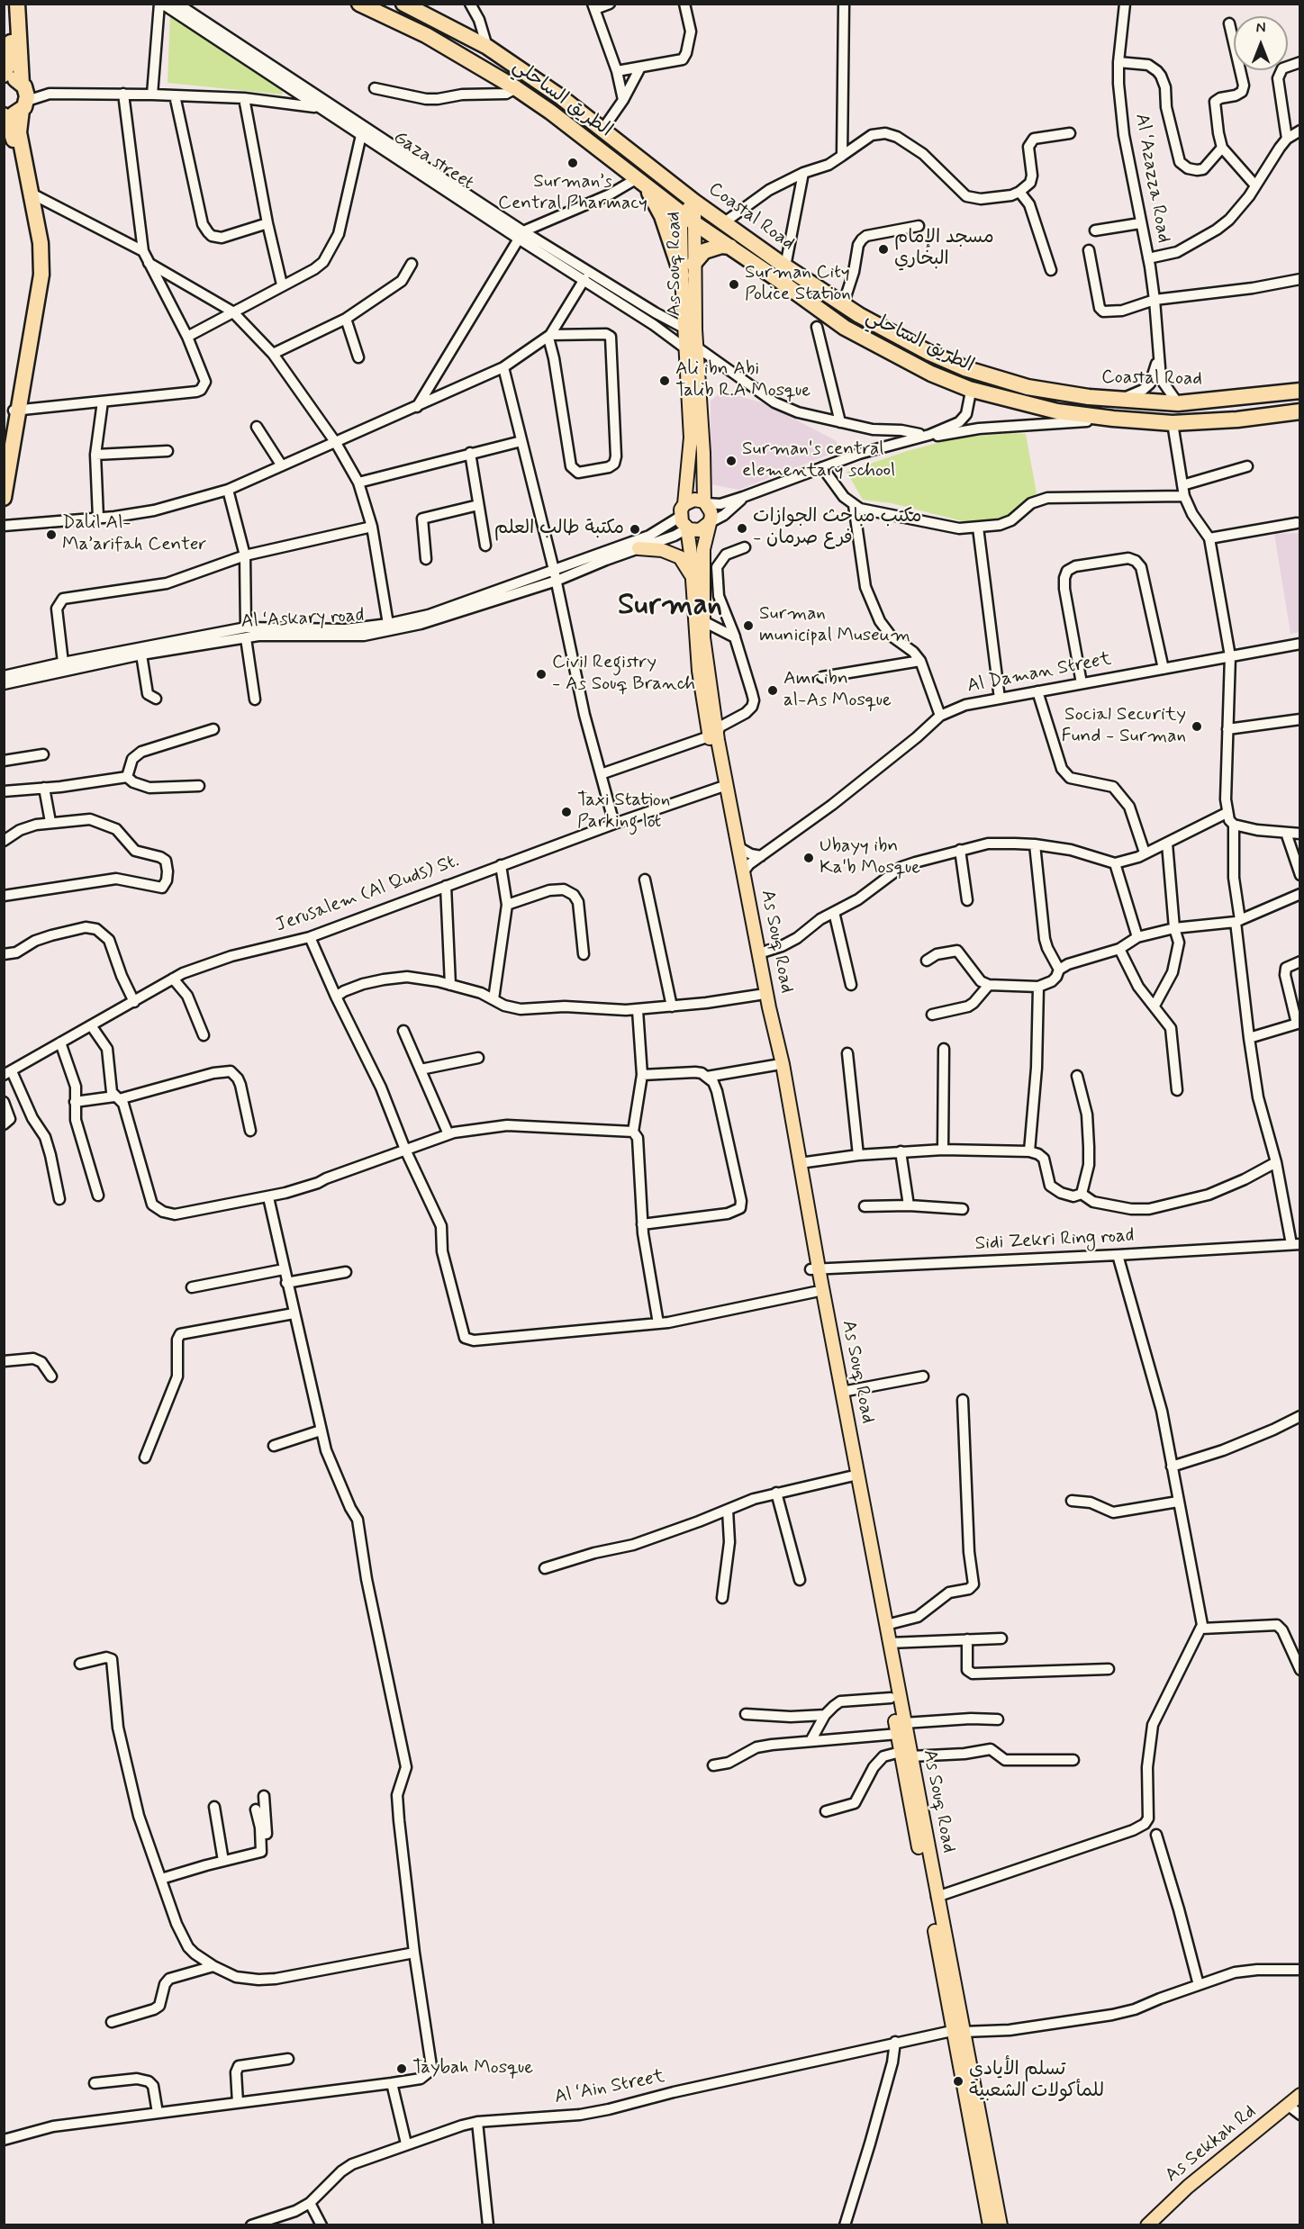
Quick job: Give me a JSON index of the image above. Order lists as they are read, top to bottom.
{
  "streets": {
    "highway": ["الطريق الساحلي", "Coastal Road"],
    "main road": ["As Souq Road", "As Sekkah Rd"],
    "street": [
      "Gaza street",
      "Al ‘Azazza Road",
      "Al ‘Askary road",
      "Al Daman Street",
      "Jerusalem (Al Quds) St.",
      "Sidi Zekri Ring road",
      "Al ‘Ain Street"
    ]
  },
  "crossings": [
    ["الطريق الساحلي", "As Souq Road"],
    ["Gaza street", "As Souq Road"],
    ["Al ‘Azazza Road", "Coastal Road"],
    ["Coastal Road", "As Souq Road"],
    ["As Souq Road", "Al ‘Askary road"],
    ["As Souq Road", "Al Daman Street"],
    ["As Souq Road", "Jerusalem (Al Quds) St."],
    ["As Souq Road", "Sidi Zekri Ring road"],
    ["As Souq Road", "Al ‘Ain Street"]
  ],
  "districts": ["Surman"],
  "places": [
    "Surman’s Central Pharmacy",
    "مسجد الإمام البخاري",
    "Surman City Police Station",
    "Ali ibn Abi Talib R.A Mosque",
    "Surman's central elementary school",
    "مكتب مباحث الجوازات - فرع صرمان",
    "مكتبة طالب العلم",
    "Dalil Al- Ma’arifah Center",
    "Surman municipal Museum",
    "Civil Registry - As Souq Branch",
    "Amr ibn al-As Mosque",
    "Social Security Fund - Surman",
    "Taxi Station Parking lot",
    "Ubayy ibn Ka'b Mosque",
    "Taybah Mosque",
    "تسلم الأيادي للمأكولات الشعبية"
  ],
  "north": "top"
}
